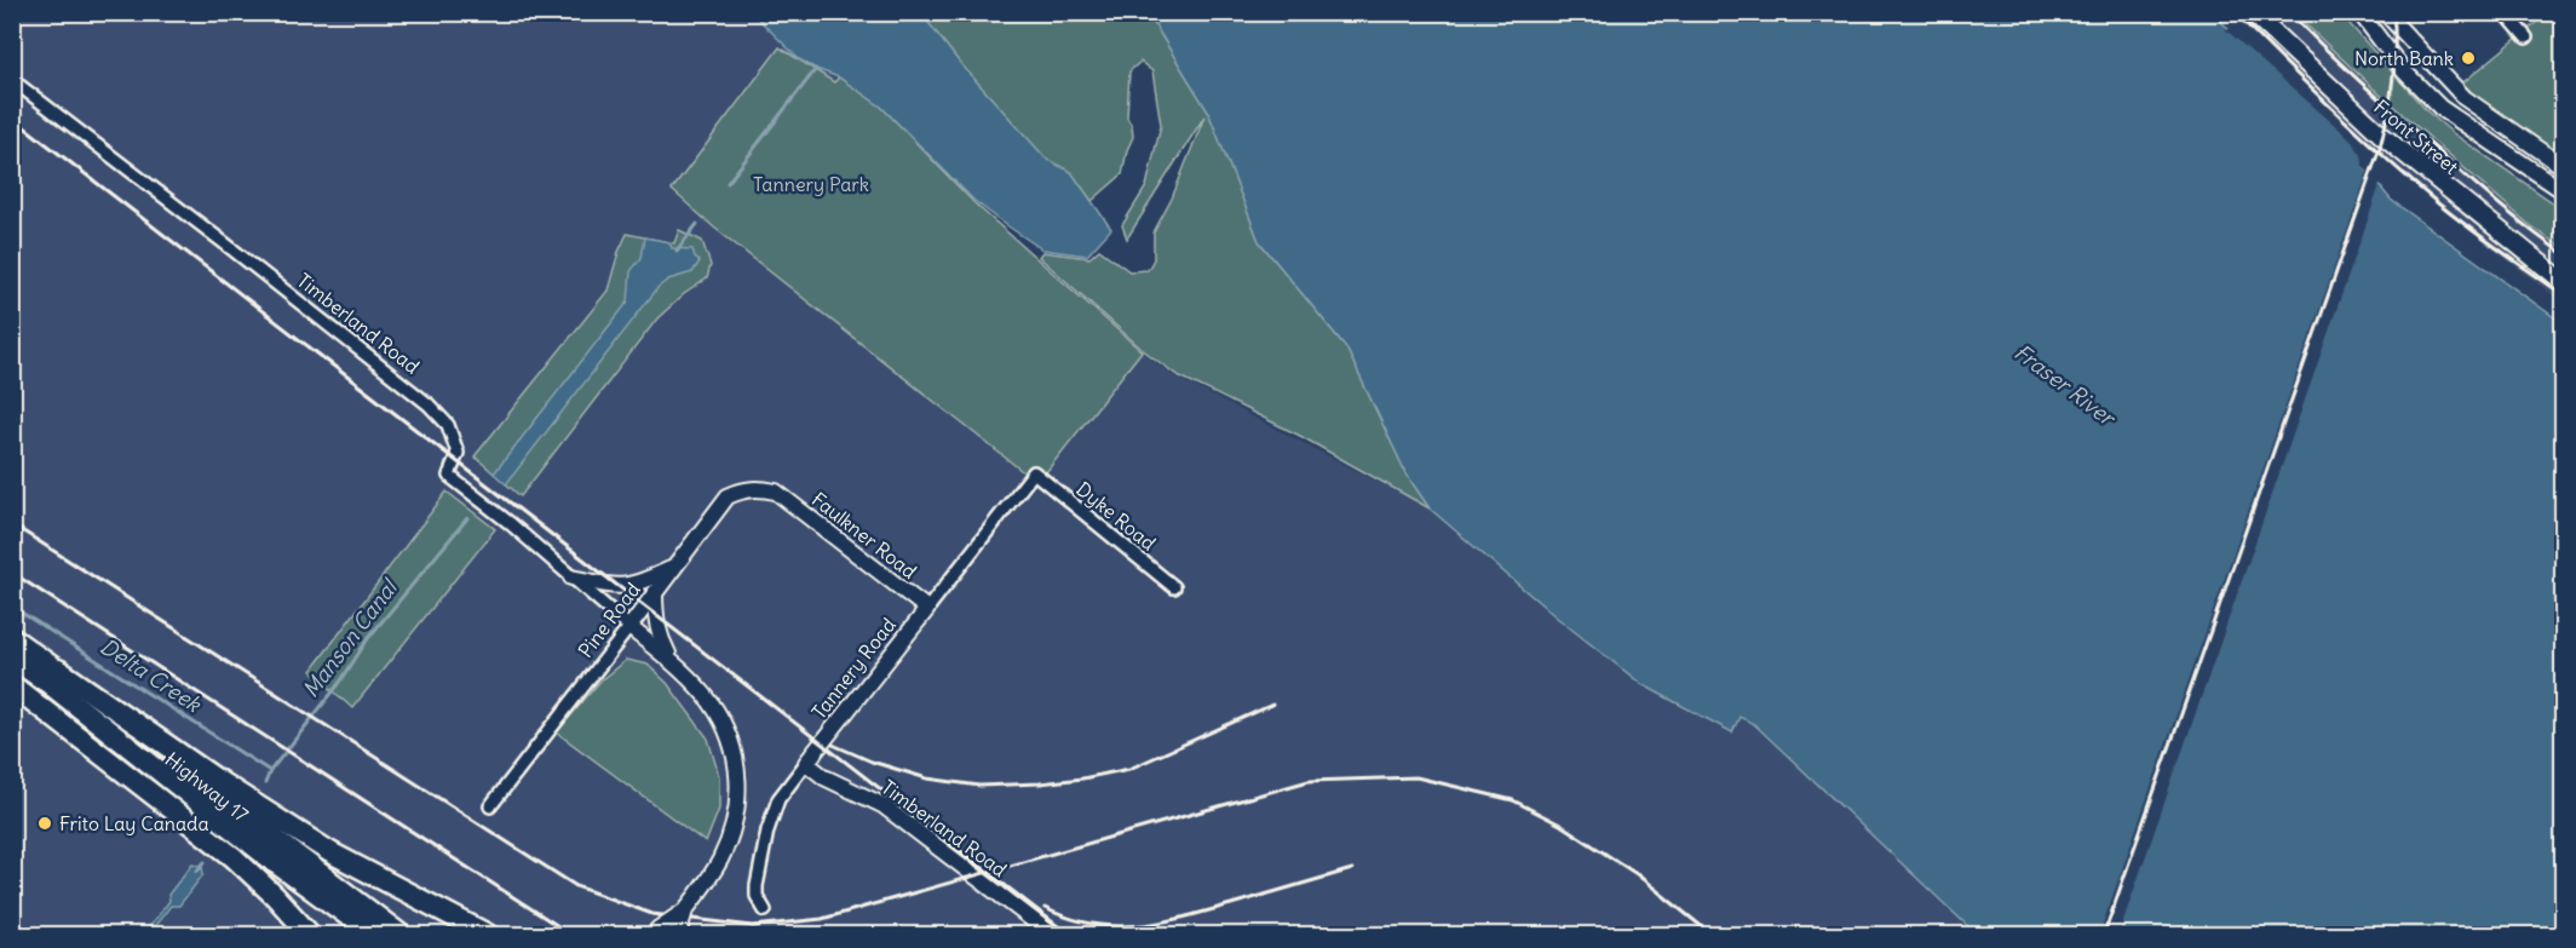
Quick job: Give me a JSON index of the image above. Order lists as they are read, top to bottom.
{
  "streets": {
    "highway": ["Highway 17"],
    "main road": ["Front Street"],
    "street": [
      "Timberland Road",
      "Dyke Road",
      "Faulkner Road",
      "Pine Road",
      "Tannery Road"
    ]
  },
  "crossings": [
    ["Timberland Road", "Pine Road"],
    ["Timberland Road", "Tannery Road"],
    ["Dyke Road", "Tannery Road"],
    ["Faulkner Road", "Pine Road"],
    ["Faulkner Road", "Tannery Road"]
  ],
  "water": ["Fraser River", "Manson Canal", "Delta Creek"],
  "parks": ["Tannery Park"],
  "places": ["North Bank", "Frito Lay Canada"]
}
